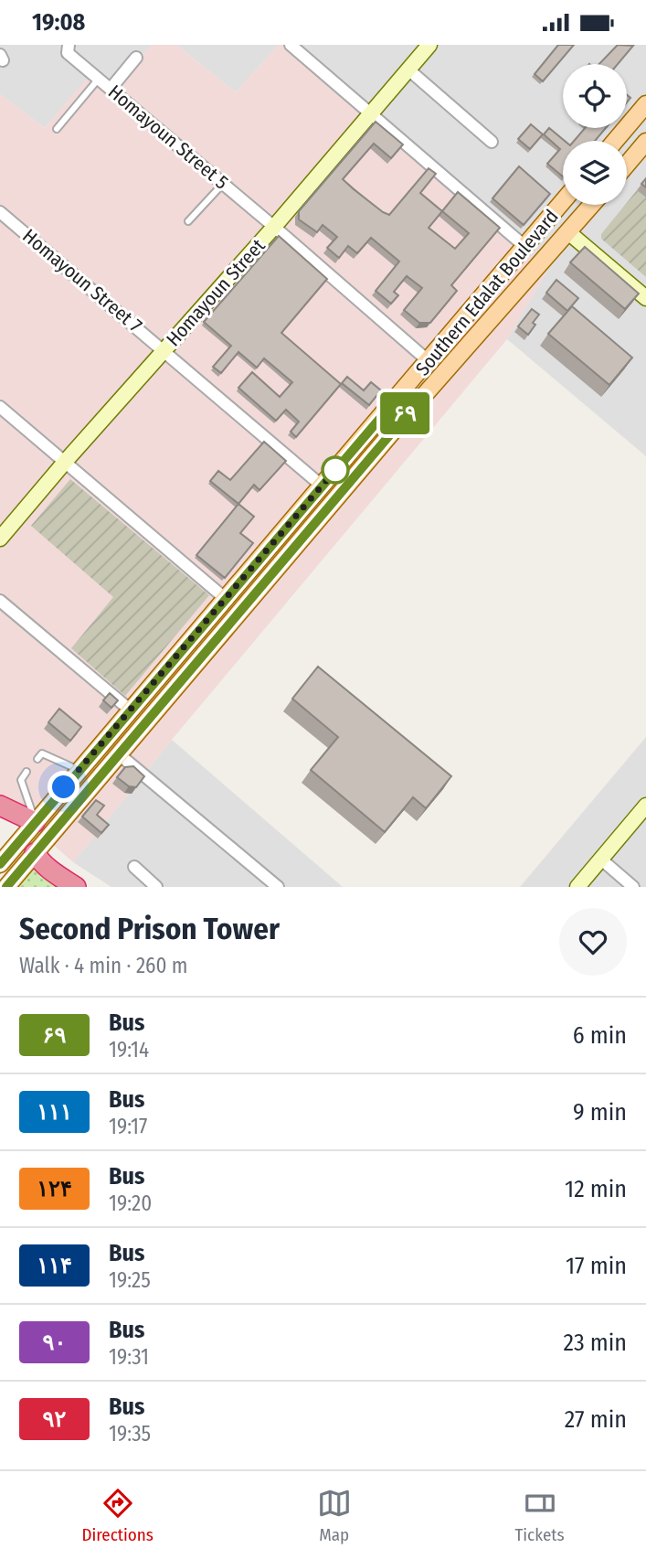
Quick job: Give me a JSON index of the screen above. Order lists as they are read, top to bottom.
{
  "streets": {
    "main road": ["Southern Edalat Boulevard"],
    "street": ["Homayoun Street 5", "Homayoun Street 7", "Homayoun Street"]
  },
  "crossings": [
    ["Homayoun Street 5", "Homayoun Street"],
    ["Homayoun Street 5", "Southern Edalat Boulevard"],
    ["Homayoun Street 7", "Homayoun Street"],
    ["Homayoun Street 7", "Southern Edalat Boulevard"]
  ],
  "lines": ["bus line ۶۹"],
  "page": {
    "status": "19:08",
    "on_map": "۶۹",
    "heading": ["Second Prison Tower", "Walk · 4 min · 260 m"],
    "list": [
      {
        "mark": "۶۹",
        "name": "Bus",
        "note": "19:14",
        "value": "6 min"
      },
      {
        "mark": "۱۱۱",
        "name": "Bus",
        "note": "19:17",
        "value": "9 min"
      },
      {
        "mark": "۱۲۴",
        "name": "Bus",
        "note": "19:20",
        "value": "12 min"
      },
      {
        "mark": "۱۱۴",
        "name": "Bus",
        "note": "19:25",
        "value": "17 min"
      },
      {
        "mark": "۹۰",
        "name": "Bus",
        "note": "19:31",
        "value": "23 min"
      },
      {
        "mark": "۹۲",
        "name": "Bus",
        "note": "19:35",
        "value": "27 min"
      }
    ],
    "tabs": ["Directions", "Map", "Tickets"]
  }
}
